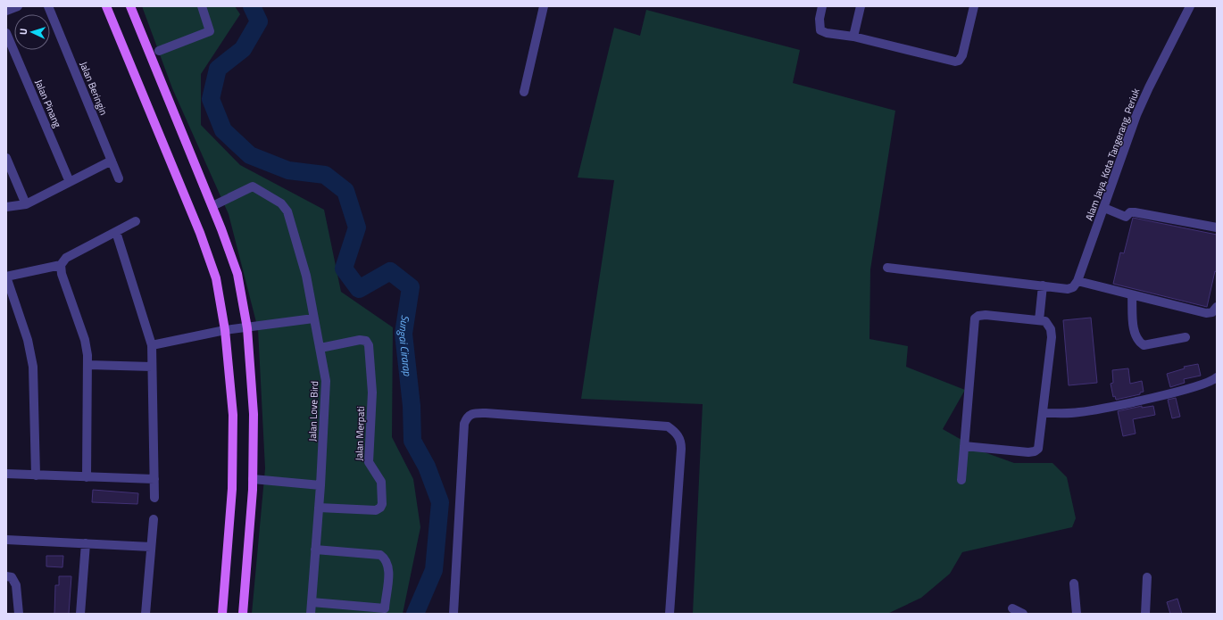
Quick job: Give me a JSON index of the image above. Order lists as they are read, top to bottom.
{
  "streets": {
    "street": [
      "Jalan Beringin",
      "Jalan Pinang",
      "Alam Jaya, Kota Tangerang, Periuk",
      "Jalan Love Bird",
      "Jalan Merpati"
    ]
  },
  "crossings": [
    ["Jalan Love Bird", "Jalan Merpati"]
  ],
  "water": ["Sungai Cirarap"],
  "north": "left"
}
